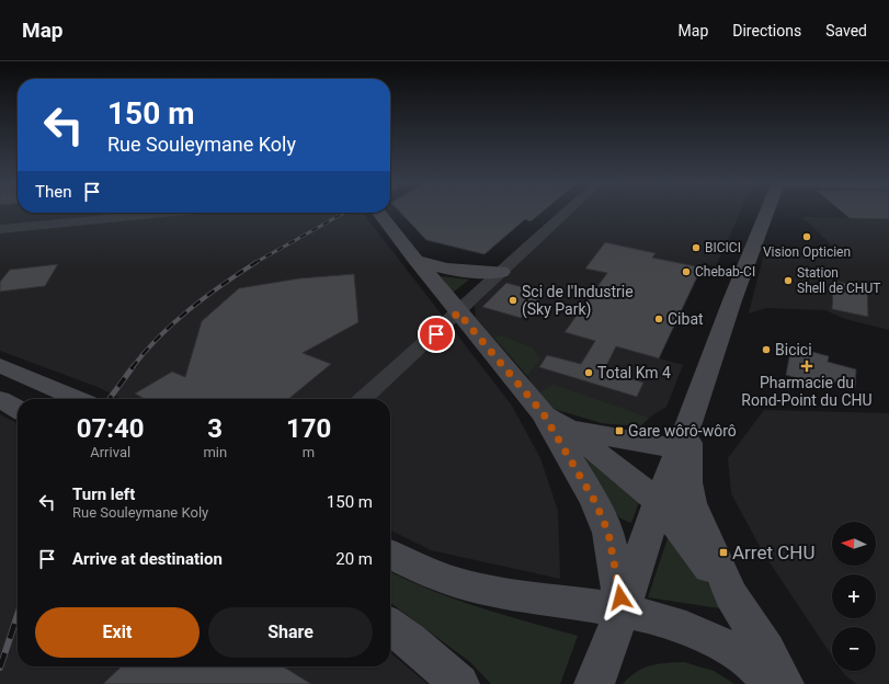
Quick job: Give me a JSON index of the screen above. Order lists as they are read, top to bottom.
{
  "places": {
    "other": [
      "Vision Opticien",
      "BICICI",
      "Chebab-CI",
      "Station Shell de CHUT",
      "Sci de l'Industrie (Sky Park)",
      "Cibat",
      "Bicici",
      "Total Km 4"
    ],
    "health": ["Pharmacie du Rond-Point du CHU"],
    "transit": ["Gare wôrô-wôrô", "Arret CHU"]
  },
  "north": "left",
  "page": {
    "header": "Map",
    "nav": ["Map", "Directions", "Saved"],
    "turn": ["150 m", "Rue Souleymane Koly"],
    "then": "Then",
    "eta": [
      "07:40",
      "Arrival",
      "3",
      "min",
      "170",
      "m"
    ],
    "list": [
      {
        "name": "Turn left",
        "note": "Rue Souleymane Koly",
        "value": "150 m"
      },
      {
        "name": "Arrive at destination",
        "value": "20 m"
      }
    ],
    "map_buttons": ["+", "−"],
    "buttons": ["Exit", "Share"]
  }
}
